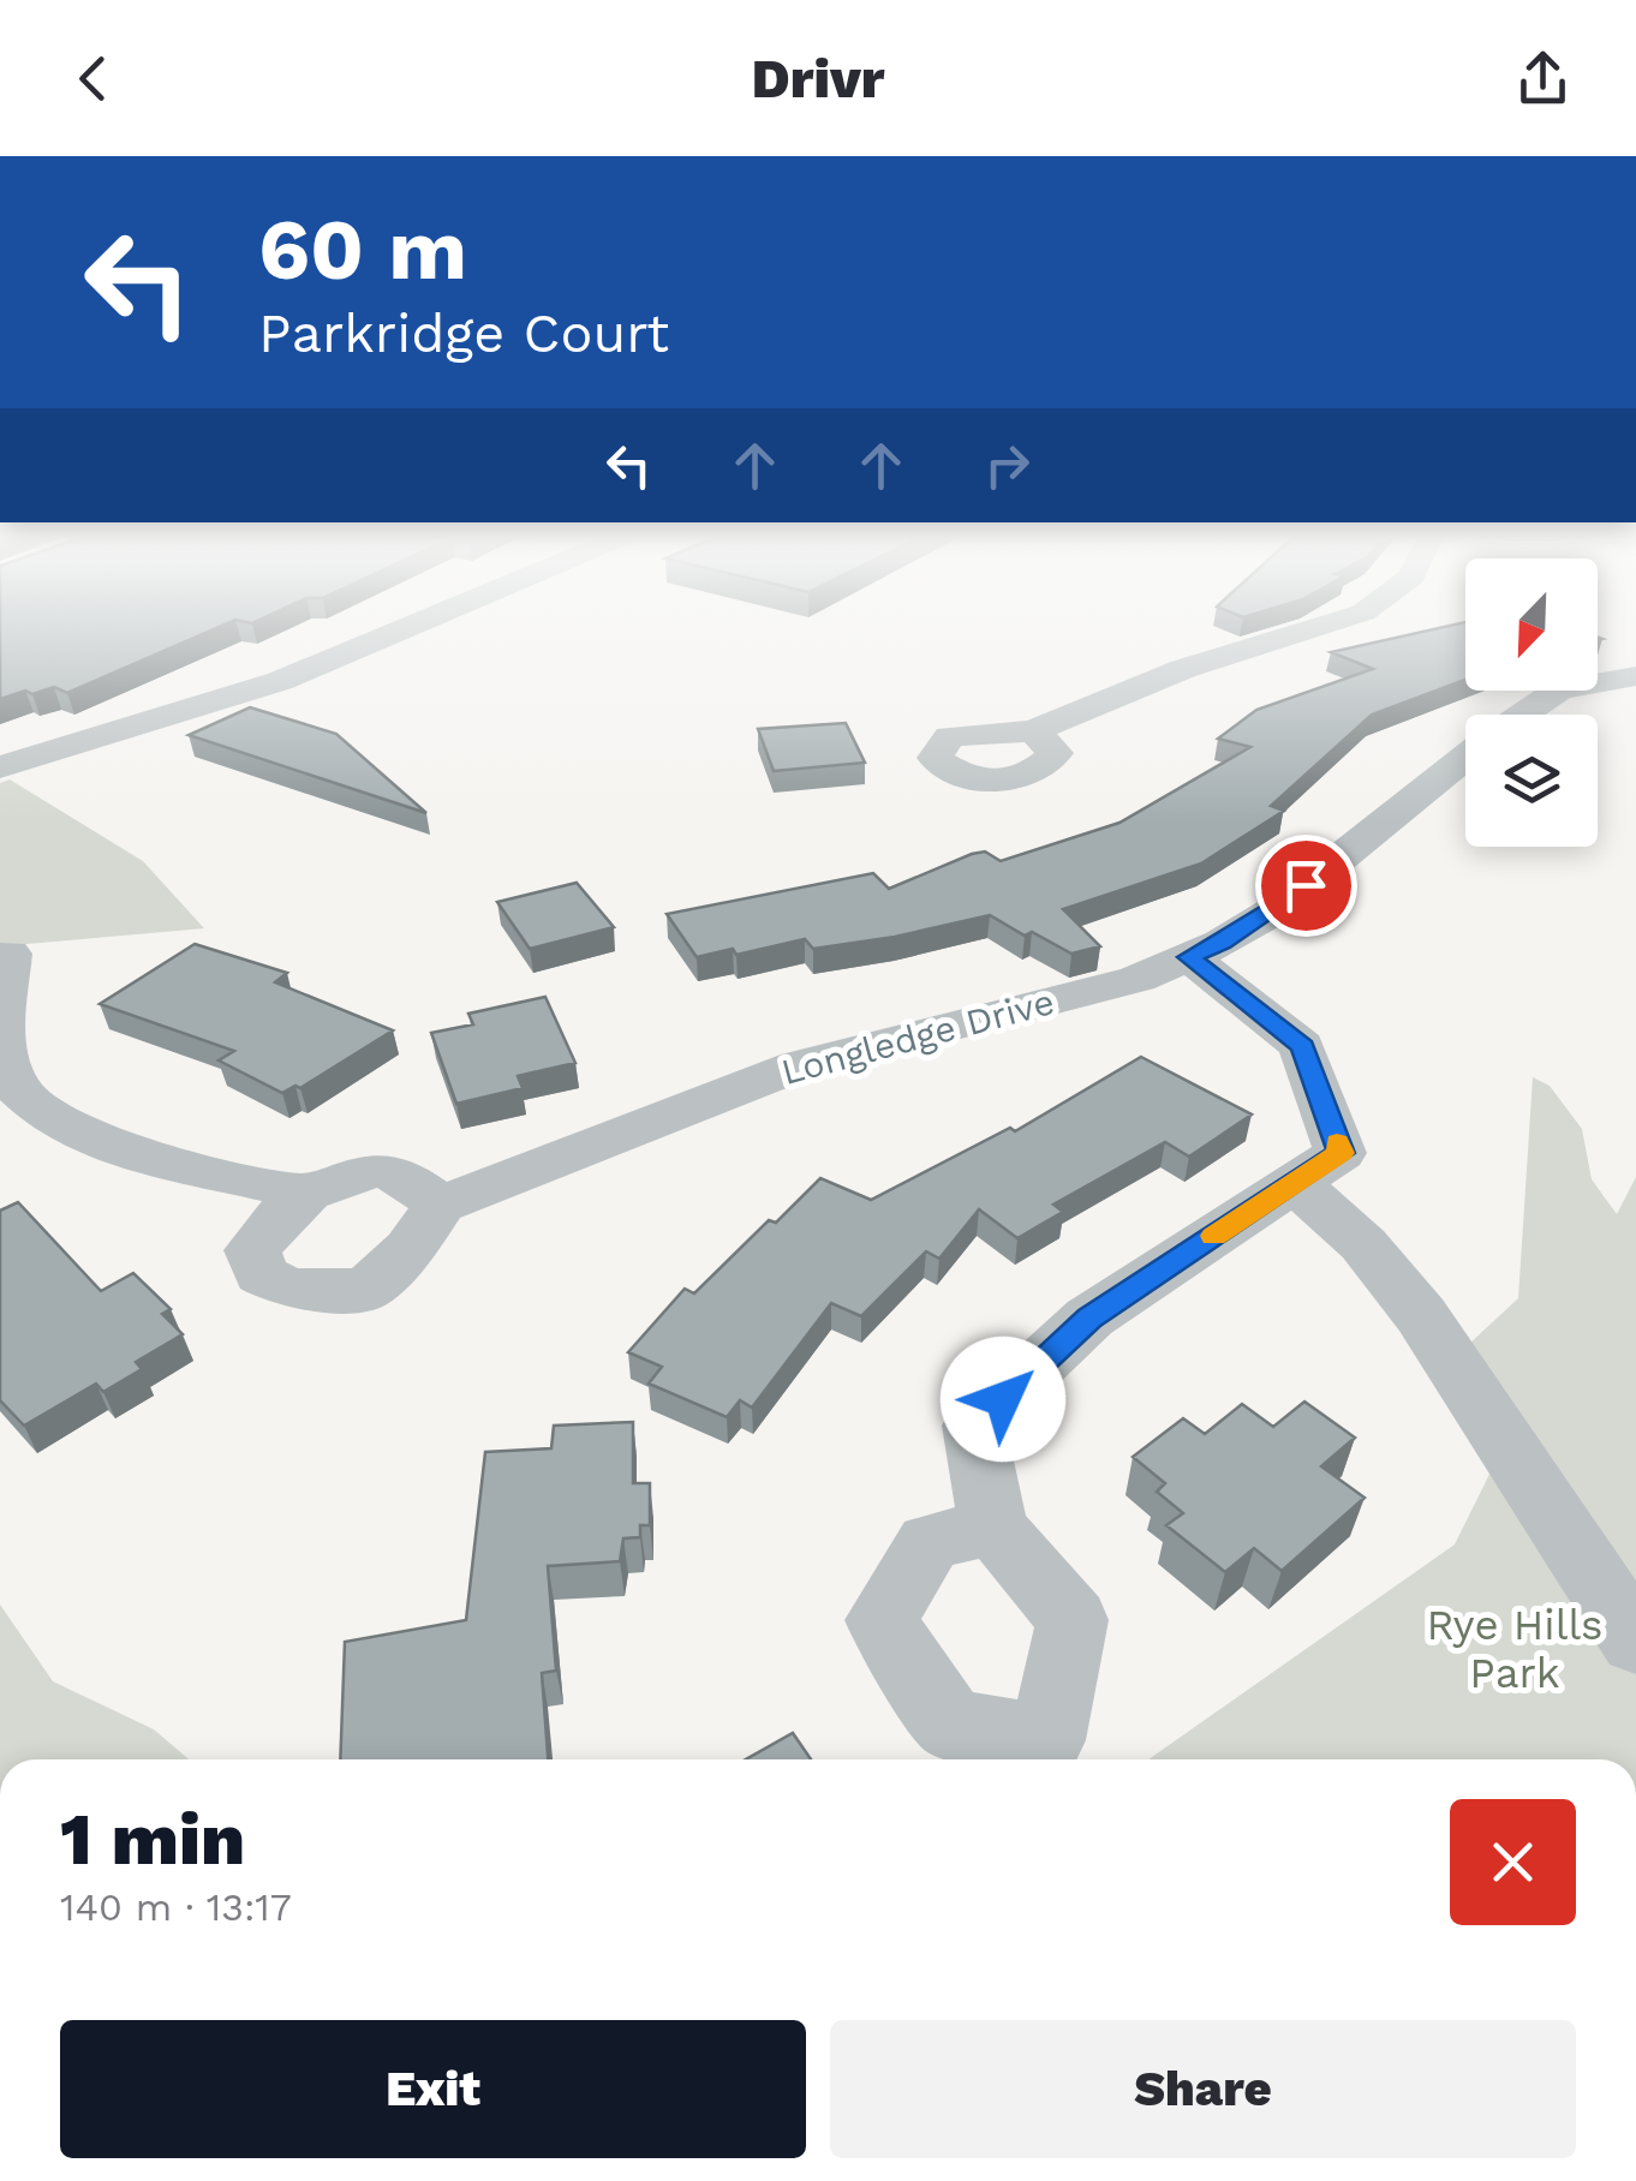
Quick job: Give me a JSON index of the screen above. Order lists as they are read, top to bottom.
{
  "streets": {
    "street": ["Longledge Drive"]
  },
  "parks": ["Rye Hills Park"],
  "north": "bottom left",
  "page": {
    "header": "Drivr",
    "turn": ["60 m", "Parkridge Court"],
    "heading": ["1 min", "140 m · 13:17"],
    "buttons": ["Exit", "Share"]
  }
}
